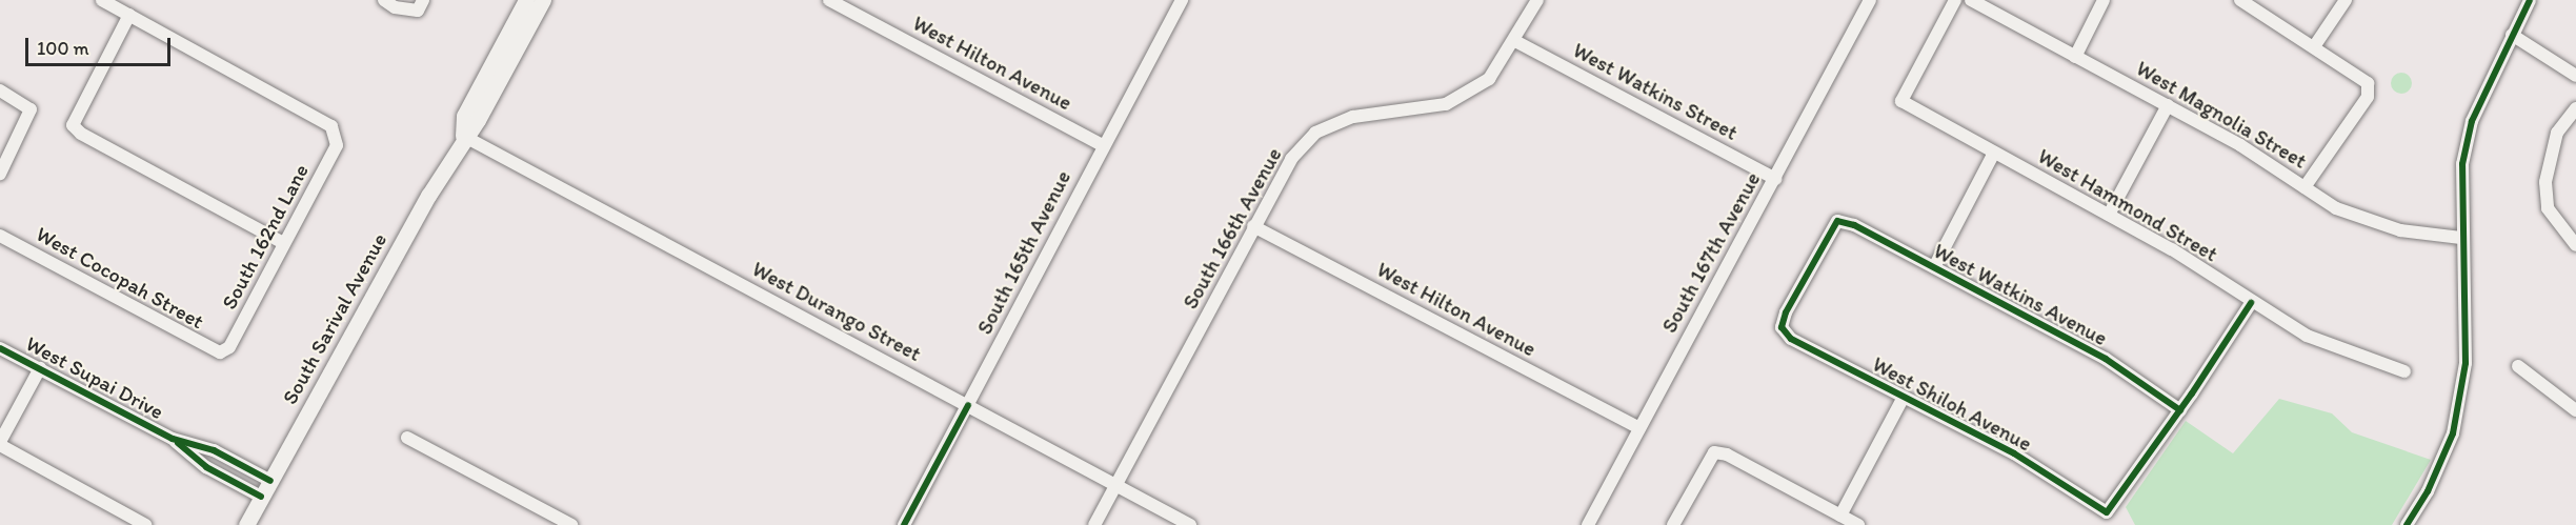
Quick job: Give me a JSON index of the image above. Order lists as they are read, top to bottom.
{
  "streets": {
    "main road": ["South Sarival Avenue"],
    "street": [
      "West Hilton Avenue",
      "West Watkins Street",
      "West Magnolia Street",
      "West Hammond Street",
      "South 166th Avenue",
      "South 162nd Lane",
      "South 165th Avenue",
      "South 167th Avenue",
      "West Cocopah Street",
      "West Watkins Avenue",
      "West Durango Street",
      "West Supai Drive",
      "West Shiloh Avenue"
    ]
  },
  "crossings": [
    ["West Hilton Avenue", "South 166th Avenue"],
    ["West Hilton Avenue", "South 165th Avenue"],
    ["West Hilton Avenue", "South 167th Avenue"],
    ["West Watkins Street", "South 166th Avenue"],
    ["West Watkins Street", "South 167th Avenue"],
    ["South 166th Avenue", "West Durango Street"],
    ["South 162nd Lane", "West Cocopah Street"],
    ["South 165th Avenue", "West Durango Street"],
    ["West Watkins Avenue", "West Shiloh Avenue"],
    ["West Durango Street", "South Sarival Avenue"],
    ["South Sarival Avenue", "West Supai Drive"]
  ],
  "scale_bar": "100 m"
}
